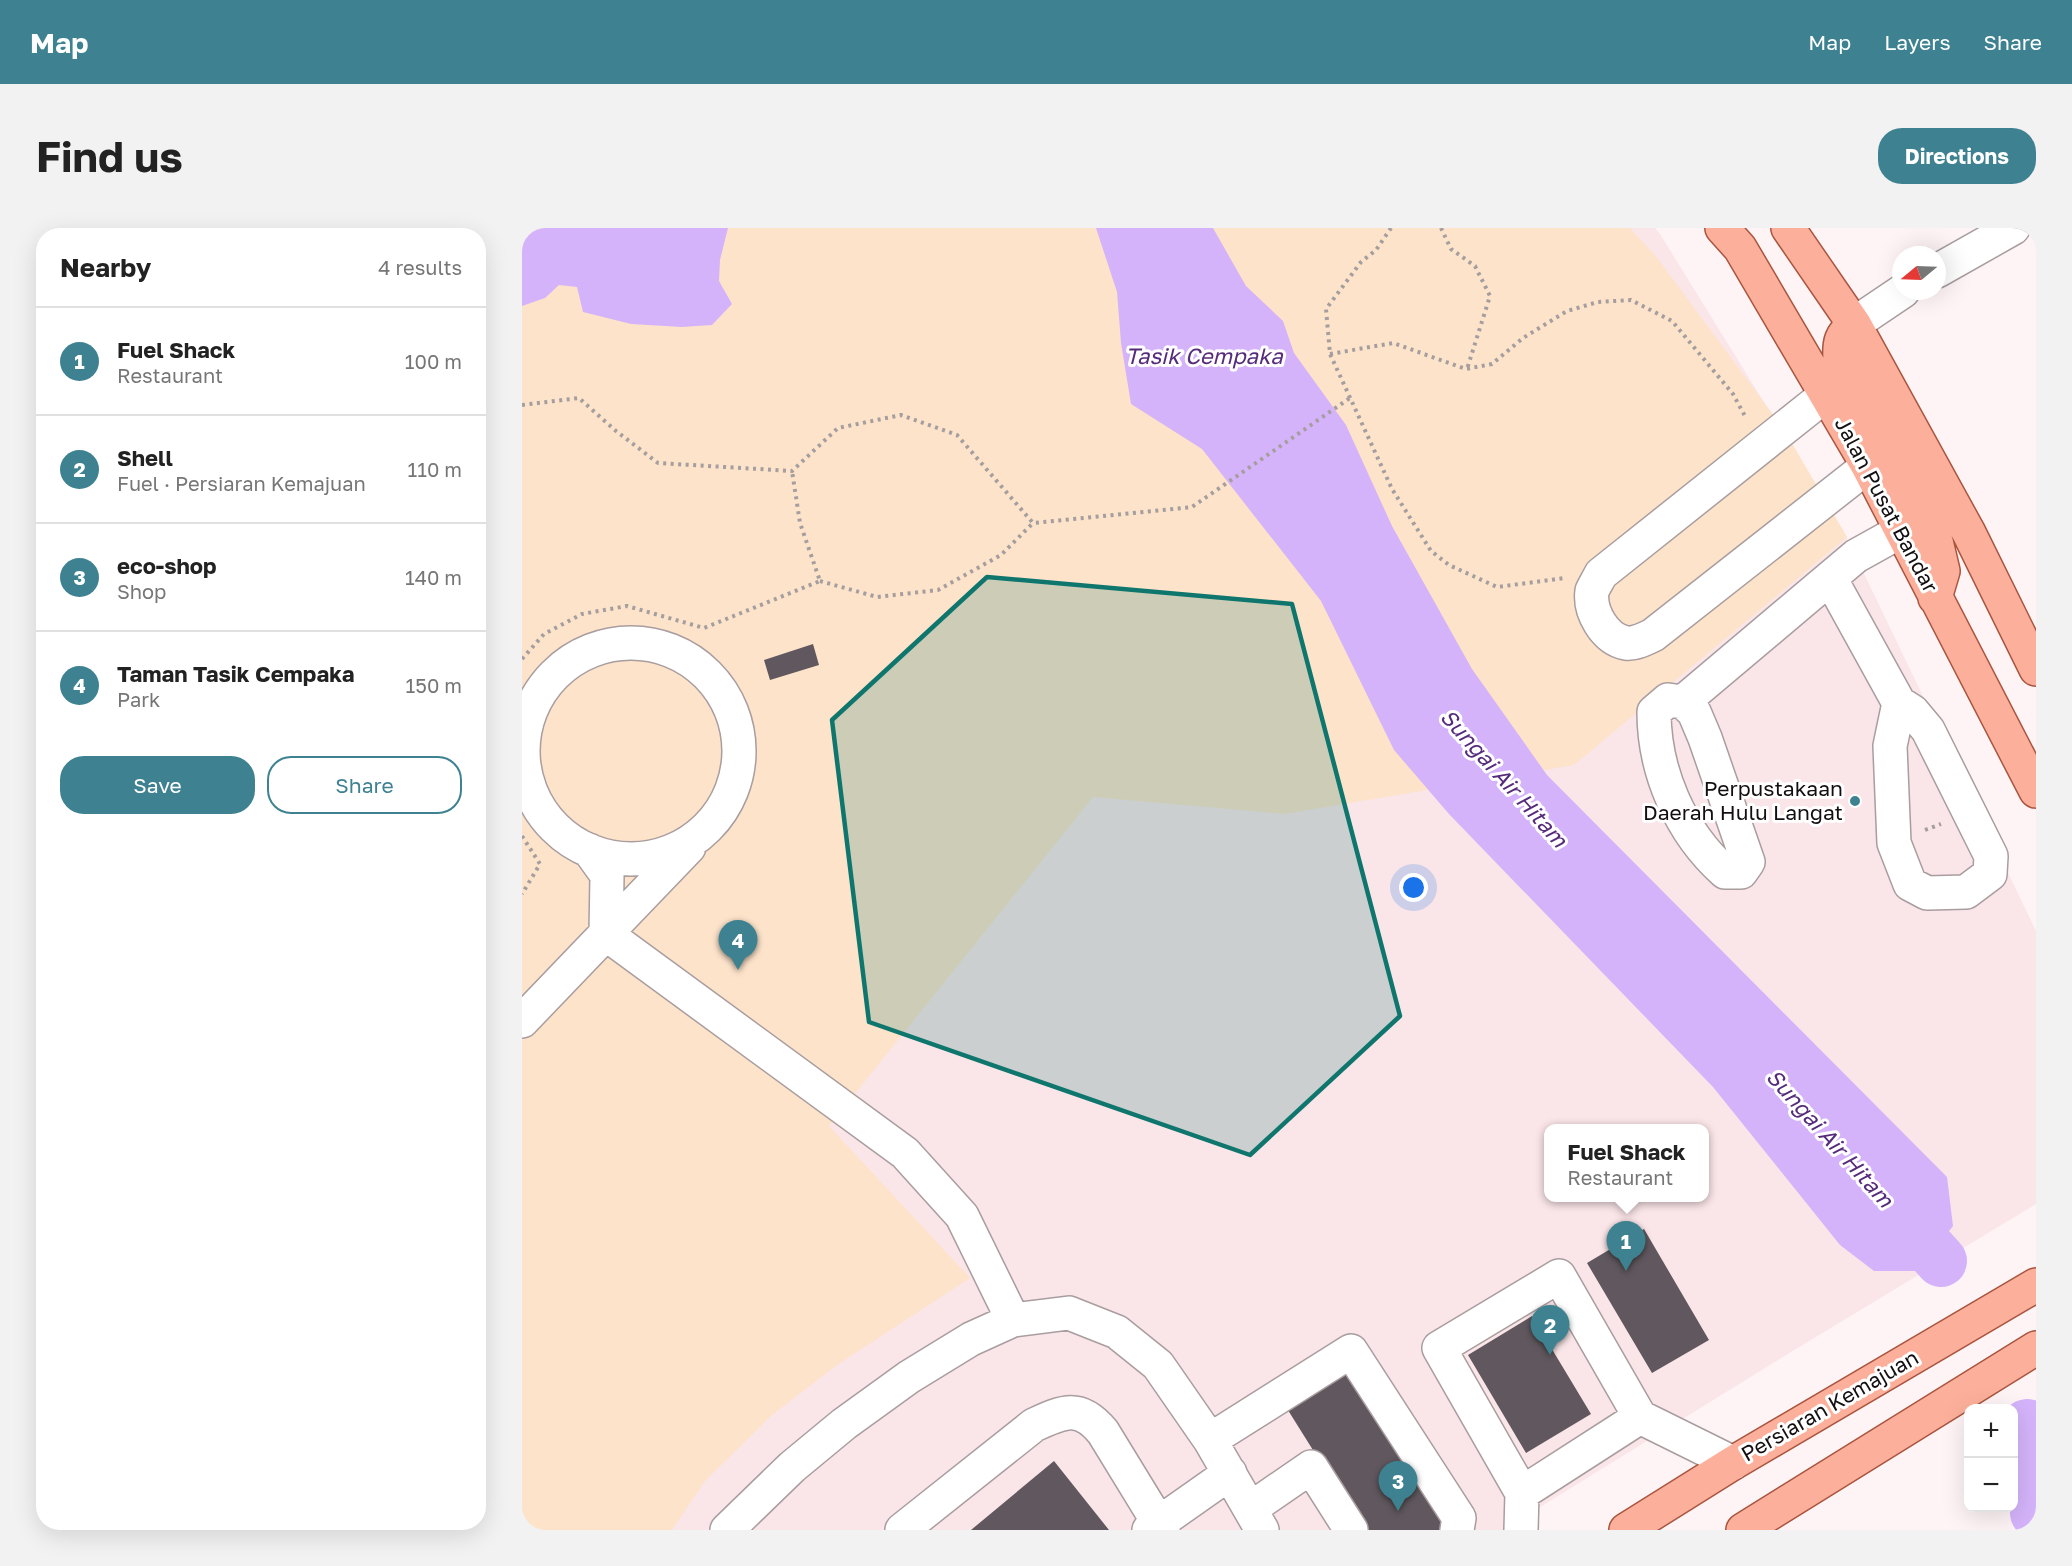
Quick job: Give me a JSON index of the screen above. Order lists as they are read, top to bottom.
{
  "streets": {
    "main road": ["Jalan Pusat Bandar", "Persiaran Kemajuan"]
  },
  "water": ["Tasik Cempaka", "Sungai Air Hitam"],
  "places": ["Perpustakaan Daerah Hulu Langat"],
  "north": "left",
  "page": {
    "header": "Map",
    "nav": ["Map", "Layers", "Share"],
    "buttons": [
      "Directions",
      ["Save", "Share"]
    ],
    "title": "Find us",
    "heading": ["Nearby", "4 results"],
    "list": [
      {
        "mark": "1",
        "name": "Fuel Shack",
        "note": "Restaurant",
        "value": "100 m"
      },
      {
        "mark": "2",
        "name": "Shell",
        "note": "Fuel · Persiaran Kemajuan",
        "value": "110 m"
      },
      {
        "mark": "3",
        "name": "eco-shop",
        "note": "Shop",
        "value": "140 m"
      },
      {
        "mark": "4",
        "name": "Taman Tasik Cempaka",
        "note": "Park",
        "value": "150 m"
      }
    ],
    "pins": [
      "4",
      "1",
      "2",
      "3"
    ],
    "popup": ["Fuel Shack", "Restaurant"],
    "map_buttons": ["+", "−"]
  }
}
